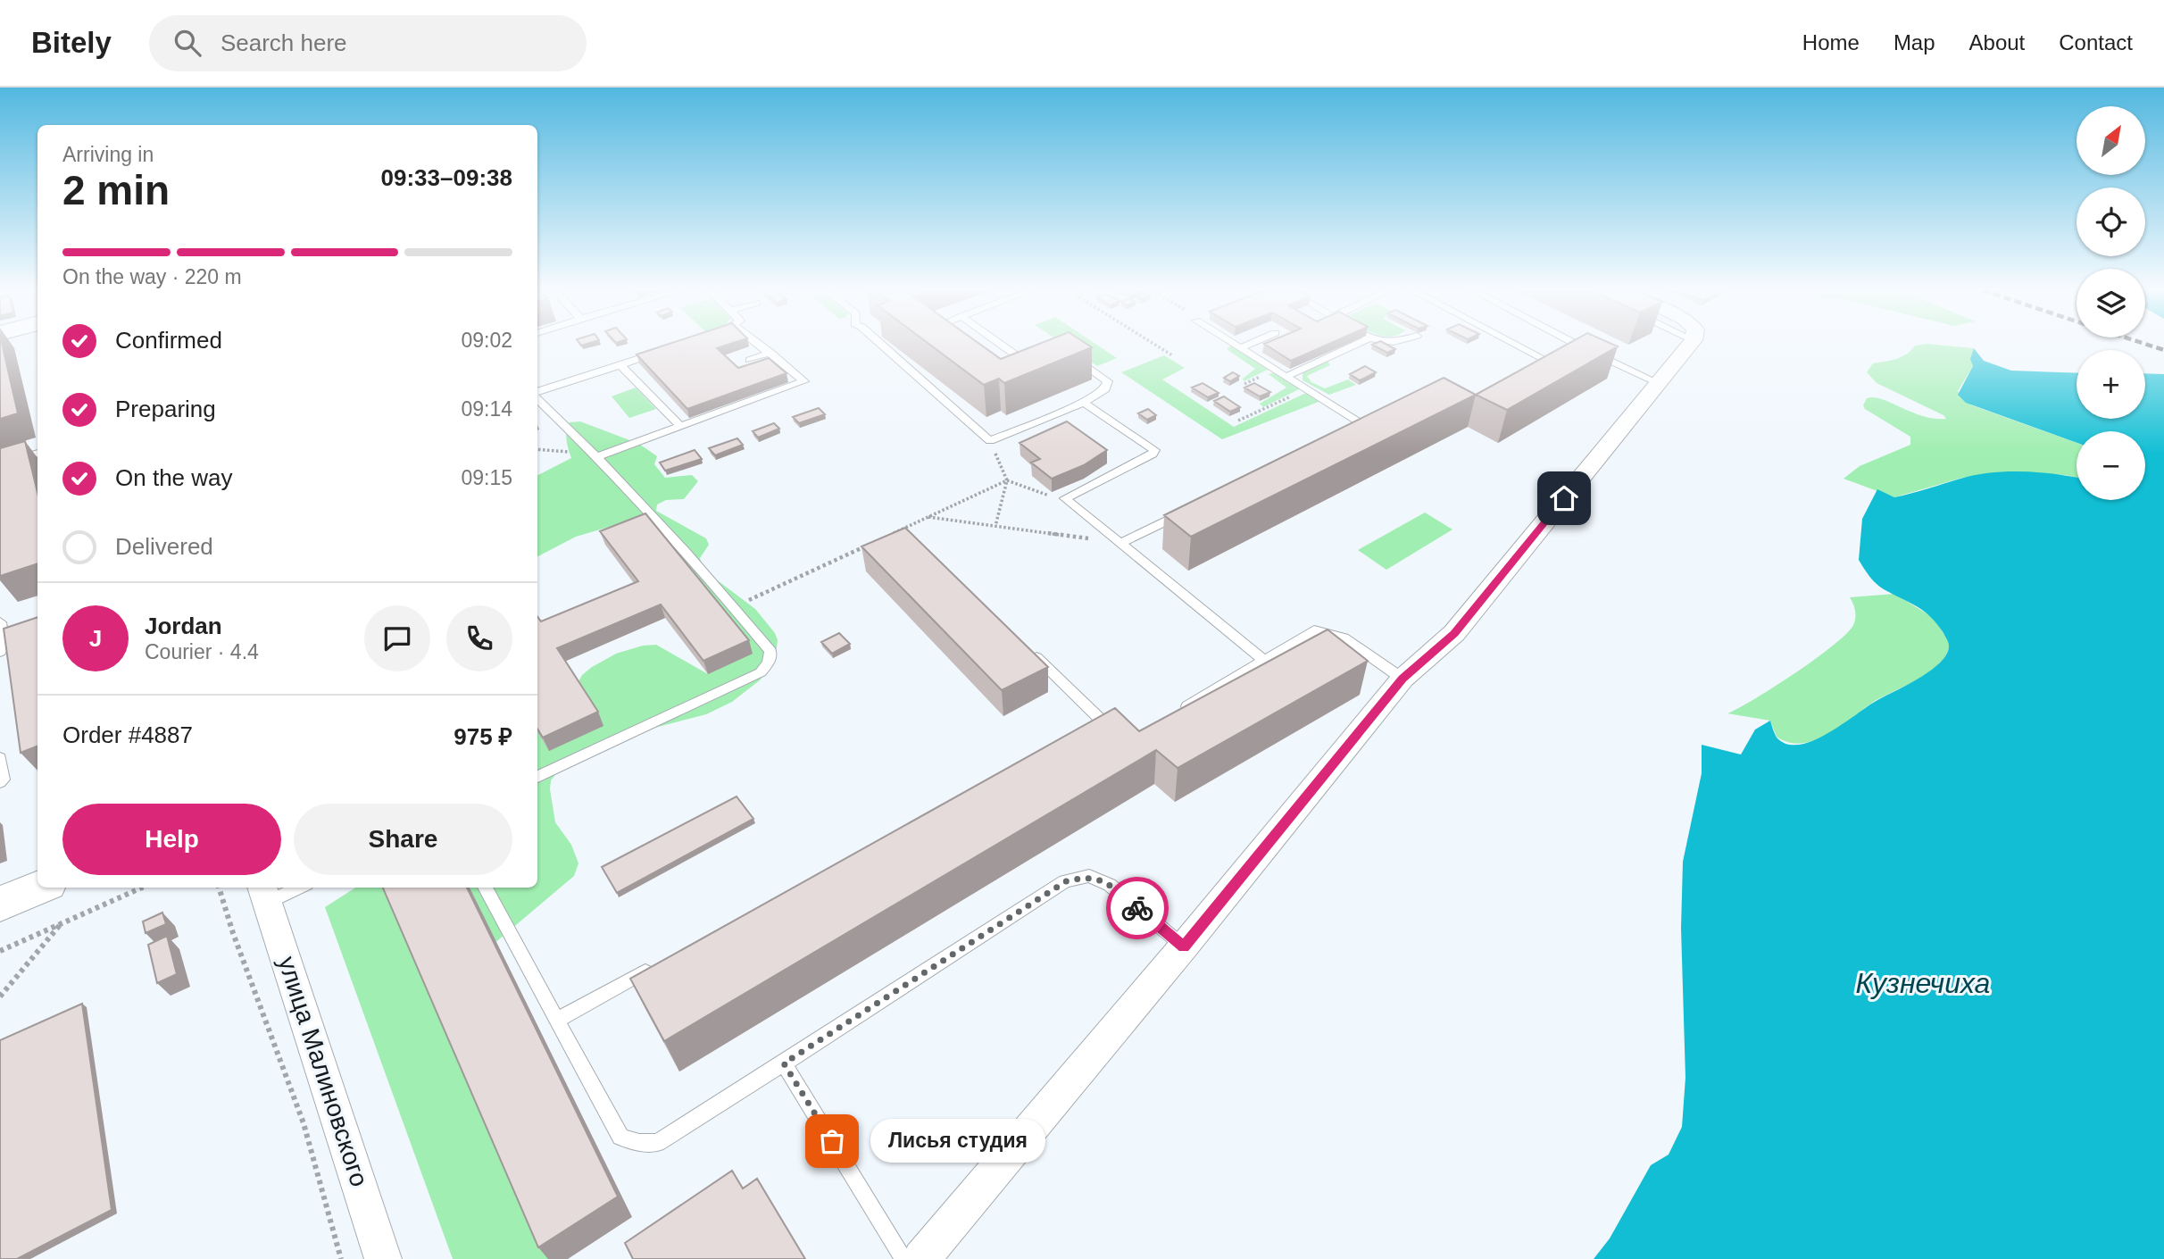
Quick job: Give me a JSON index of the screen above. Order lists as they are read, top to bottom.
{
  "streets": {
    "street": ["улица Малиновского"]
  },
  "water": ["Кузнечиха"],
  "places": ["Лисья студия"],
  "north": "top right",
  "page": {
    "header": "Bitely",
    "search": "Search here",
    "nav": [
      "Home",
      "Map",
      "About",
      "Contact"
    ],
    "map_buttons": ["+", "−"],
    "heading": ["2 min", "Arriving in", "09:33–09:38"],
    "panel": [
      "Jordan",
      "Courier · 4.4",
      "Order #4887",
      "975 ₽"
    ],
    "bar": "On the way · 220 m",
    "list": [
      ["Confirmed", "09:02"],
      ["Preparing", "09:14"],
      ["On the way", "09:15"],
      "Delivered"
    ],
    "round": "J",
    "buttons": ["Help", "Share"],
    "bubble": "Лисья студия"
  }
}
